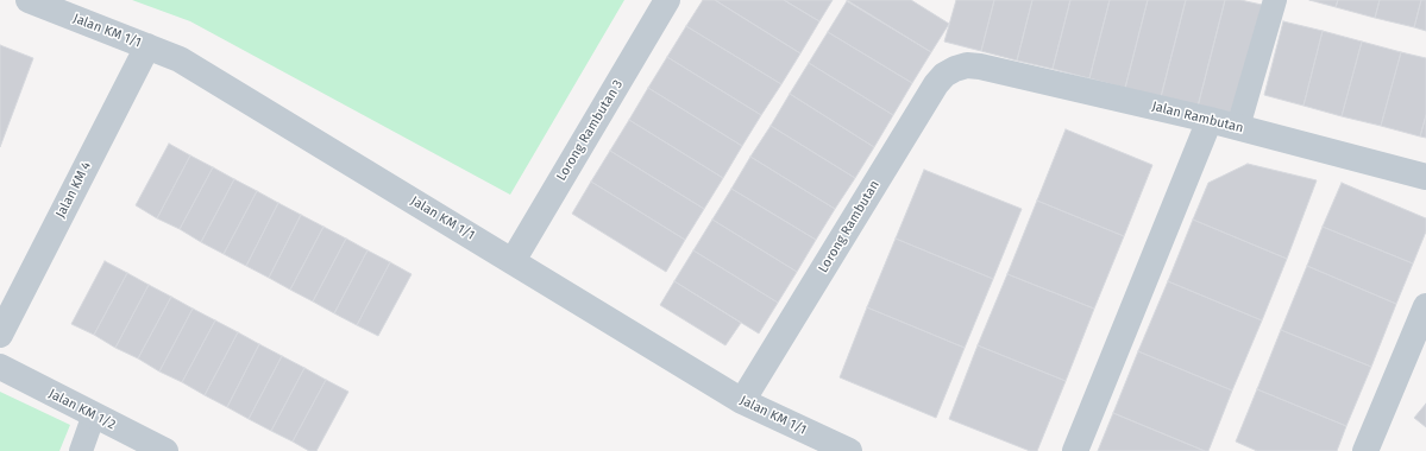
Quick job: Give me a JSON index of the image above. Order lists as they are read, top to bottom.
{
  "streets": {
    "street": [
      "Jalan KM 1/1",
      "Jalan Rambutan",
      "Lorong Rambutan 3",
      "Jalan KM 4",
      "Lorong Rambutan",
      "Jalan KM 1/2"
    ]
  },
  "crossings": [
    ["Jalan KM 1/1", "Lorong Rambutan 3"],
    ["Jalan KM 1/1", "Jalan KM 4"],
    ["Jalan KM 1/1", "Lorong Rambutan"],
    ["Jalan Rambutan", "Lorong Rambutan"]
  ]
}
